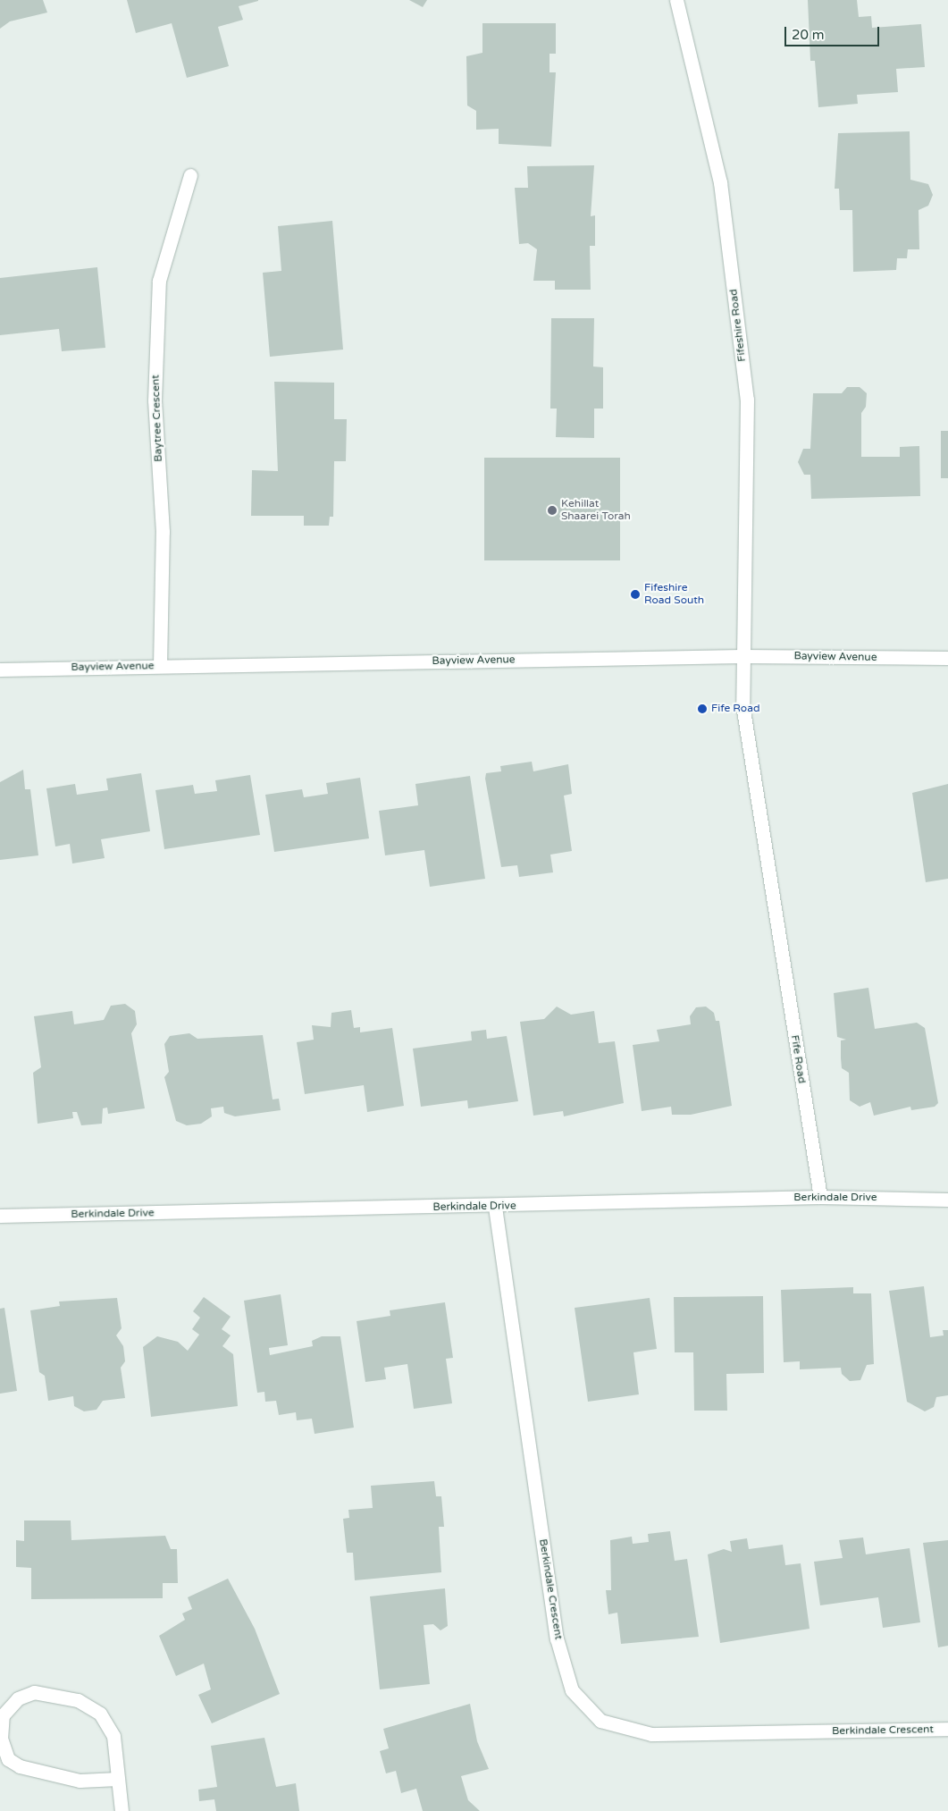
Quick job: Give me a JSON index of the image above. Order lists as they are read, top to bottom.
{
  "streets": {
    "street": [
      "Fifeshire Road",
      "Baytree Crescent",
      "Bayview Avenue",
      "Fife Road",
      "Berkindale Drive",
      "Berkindale Crescent"
    ]
  },
  "crossings": [
    ["Fifeshire Road", "Bayview Avenue"],
    ["Fifeshire Road", "Fife Road"],
    ["Baytree Crescent", "Bayview Avenue"],
    ["Bayview Avenue", "Fife Road"],
    ["Fife Road", "Berkindale Drive"],
    ["Berkindale Drive", "Berkindale Crescent"]
  ],
  "places": ["Kehillat Shaarei Torah", "Fifeshire Road South", "Fife Road"],
  "scale_bar": "20 m"
}
